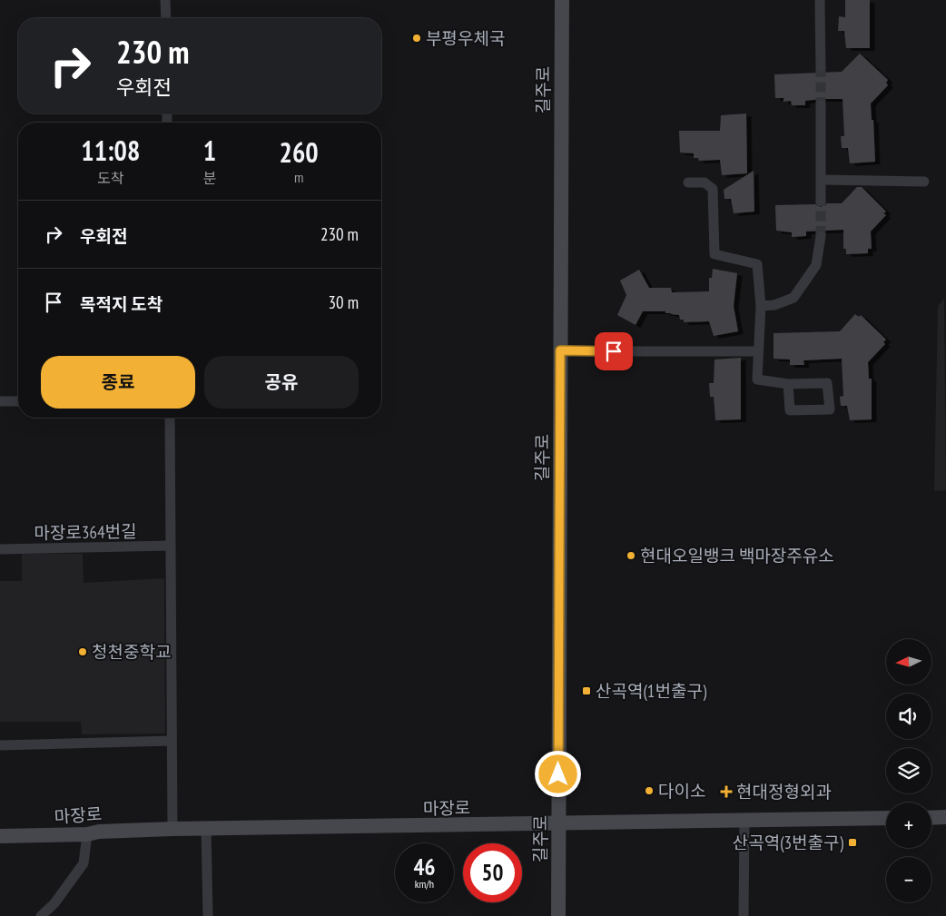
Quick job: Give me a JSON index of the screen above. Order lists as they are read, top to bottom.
{
  "streets": {
    "main road": ["길주로", "마장로"],
    "street": ["마장로364번길"]
  },
  "crossings": [
    ["길주로", "마장로"]
  ],
  "places": {
    "other": [
      "부평우체국",
      "현대오일뱅크 백마장주유소",
      "청천중학교",
      "다이소"
    ],
    "transit": ["산곡역(1번출구)", "산곡역(3번출구)"],
    "health": ["현대정형외과"]
  },
  "north": "left",
  "page": {
    "turn": ["230 m", "우회전"],
    "eta": [
      "11:08",
      "도착",
      "1",
      "분",
      "260",
      "m"
    ],
    "list": [
      {
        "name": "우회전",
        "value": "230 m"
      },
      {
        "name": "목적지 도착",
        "value": "30 m"
      }
    ],
    "buttons": ["종료", "공유"],
    "map_buttons": ["+", "−"],
    "speed": "46 km/h",
    "limit": "50"
  }
}
